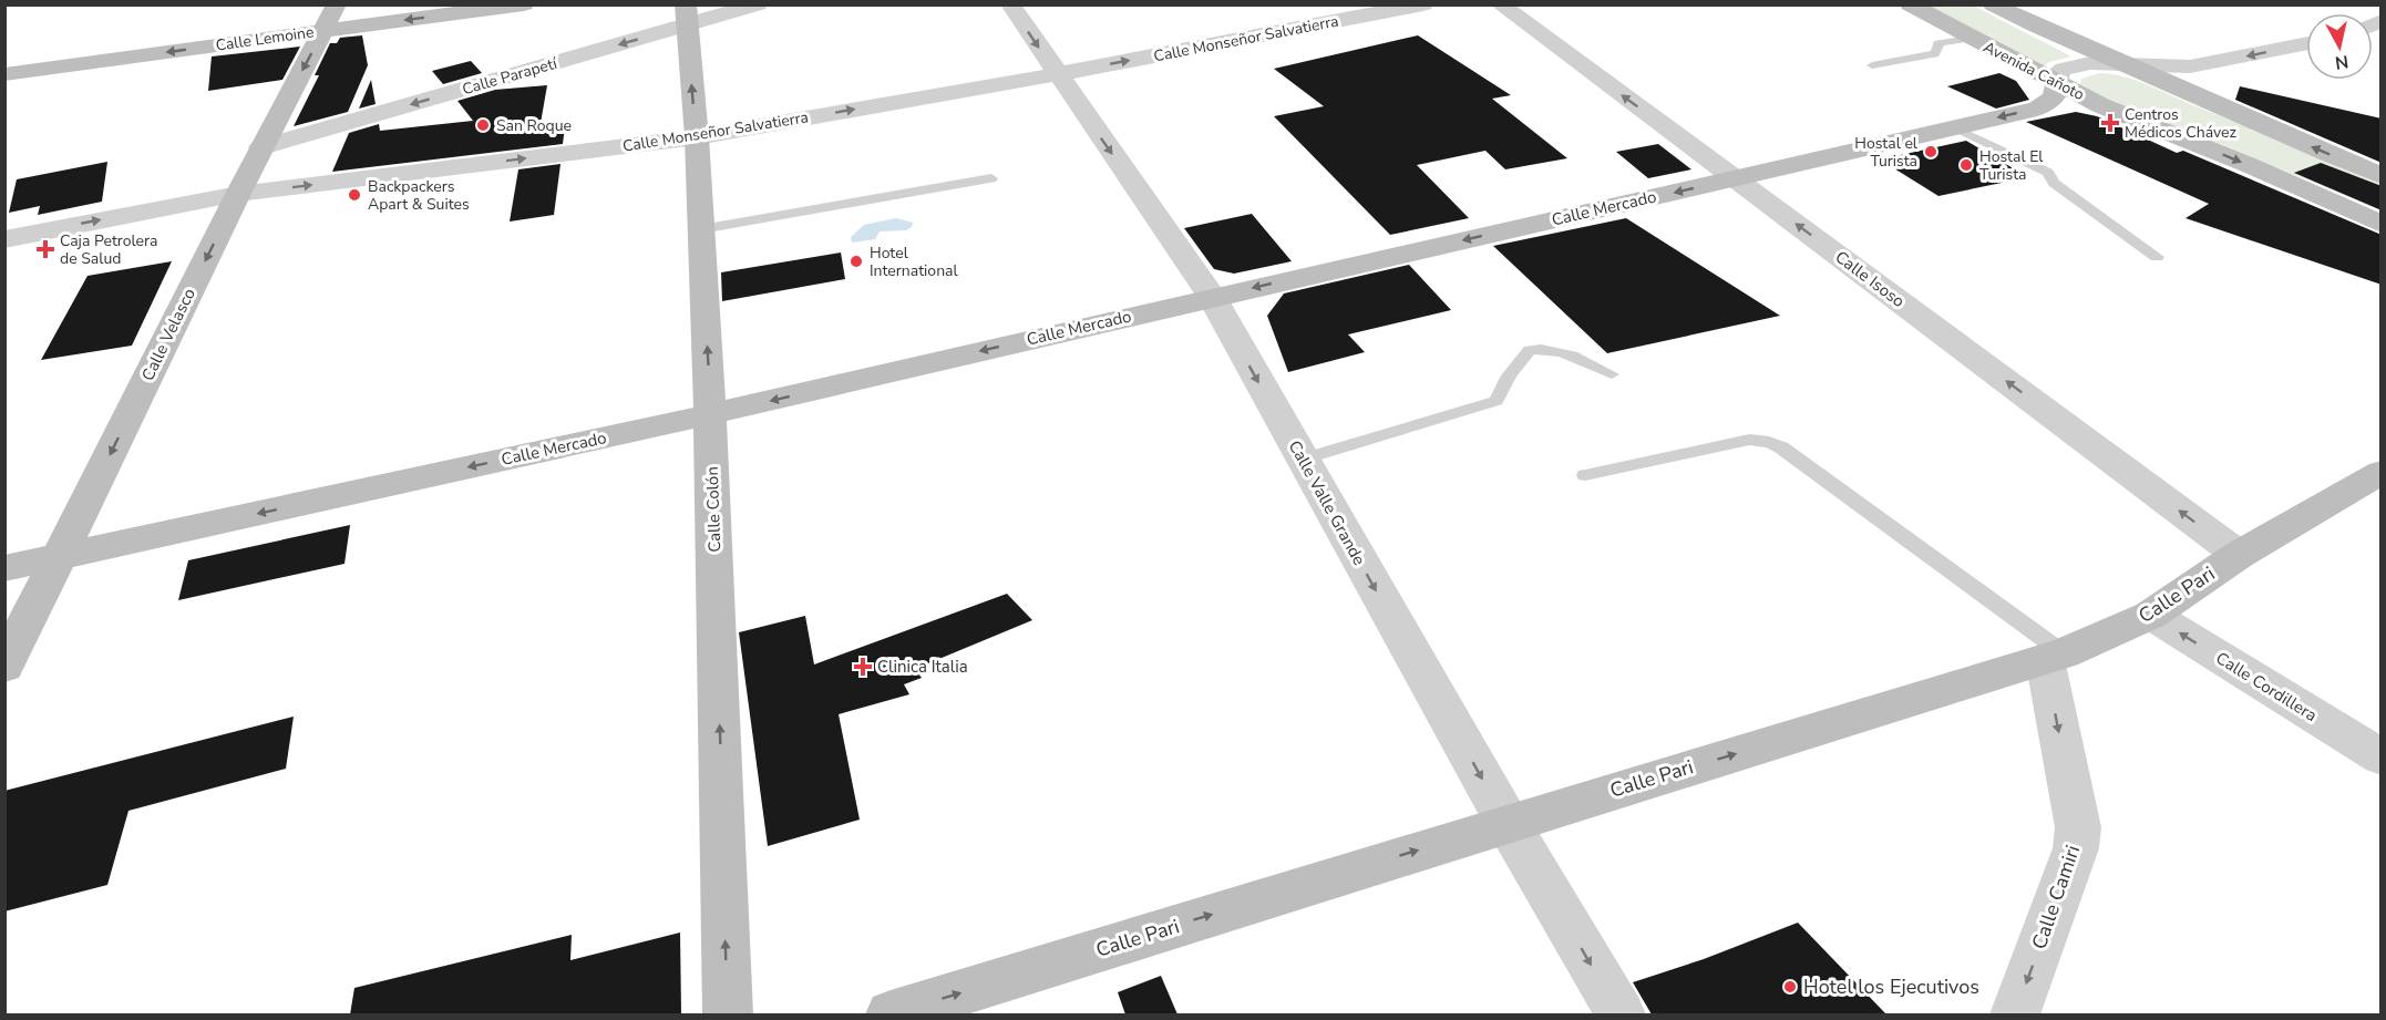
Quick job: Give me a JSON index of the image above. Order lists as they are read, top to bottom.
{
  "streets": {
    "street": [
      "Calle Lemoine",
      "Calle Monseñor Salvatierra",
      "Avenida Cañoto",
      "Calle Parapetí",
      "Calle Mercado",
      "Calle Isoso",
      "Calle Velasco",
      "Calle Valle Grande",
      "Calle Colón",
      "Calle Pari",
      "Calle Cordillera",
      "Calle Camiri"
    ]
  },
  "crossings": [
    ["Calle Lemoine", "Calle Velasco"],
    ["Calle Monseñor Salvatierra", "Calle Velasco"],
    ["Calle Monseñor Salvatierra", "Calle Valle Grande"],
    ["Calle Monseñor Salvatierra", "Calle Colón"],
    ["Avenida Cañoto", "Calle Mercado"],
    ["Calle Parapetí", "Calle Velasco"],
    ["Calle Parapetí", "Calle Colón"],
    ["Calle Mercado", "Calle Isoso"],
    ["Calle Mercado", "Calle Velasco"],
    ["Calle Mercado", "Calle Valle Grande"],
    ["Calle Mercado", "Calle Colón"],
    ["Calle Isoso", "Calle Pari"],
    ["Calle Valle Grande", "Calle Pari"],
    ["Calle Pari", "Calle Cordillera"],
    ["Calle Pari", "Calle Camiri"]
  ],
  "one_way": [
    "Calle Lemoine",
    "Calle Monseñor Salvatierra",
    "Calle Parapetí",
    "Calle Mercado",
    "Calle Isoso",
    "Calle Velasco",
    "Calle Valle Grande",
    "Calle Colón",
    "Calle Pari",
    "Calle Cordillera",
    "Calle Camiri"
  ],
  "places": {
    "health": ["Centros Médicos Chávez", "Caja Petrolera de Salud", "Clinica Italia"],
    "other": [
      "San Roque",
      "Hostal el Turista",
      "Hostal El Turista",
      "Backpackers Apart & Suites",
      "Hotel International",
      "Hotel los Ejecutivos"
    ]
  },
  "north": "bottom"
}
